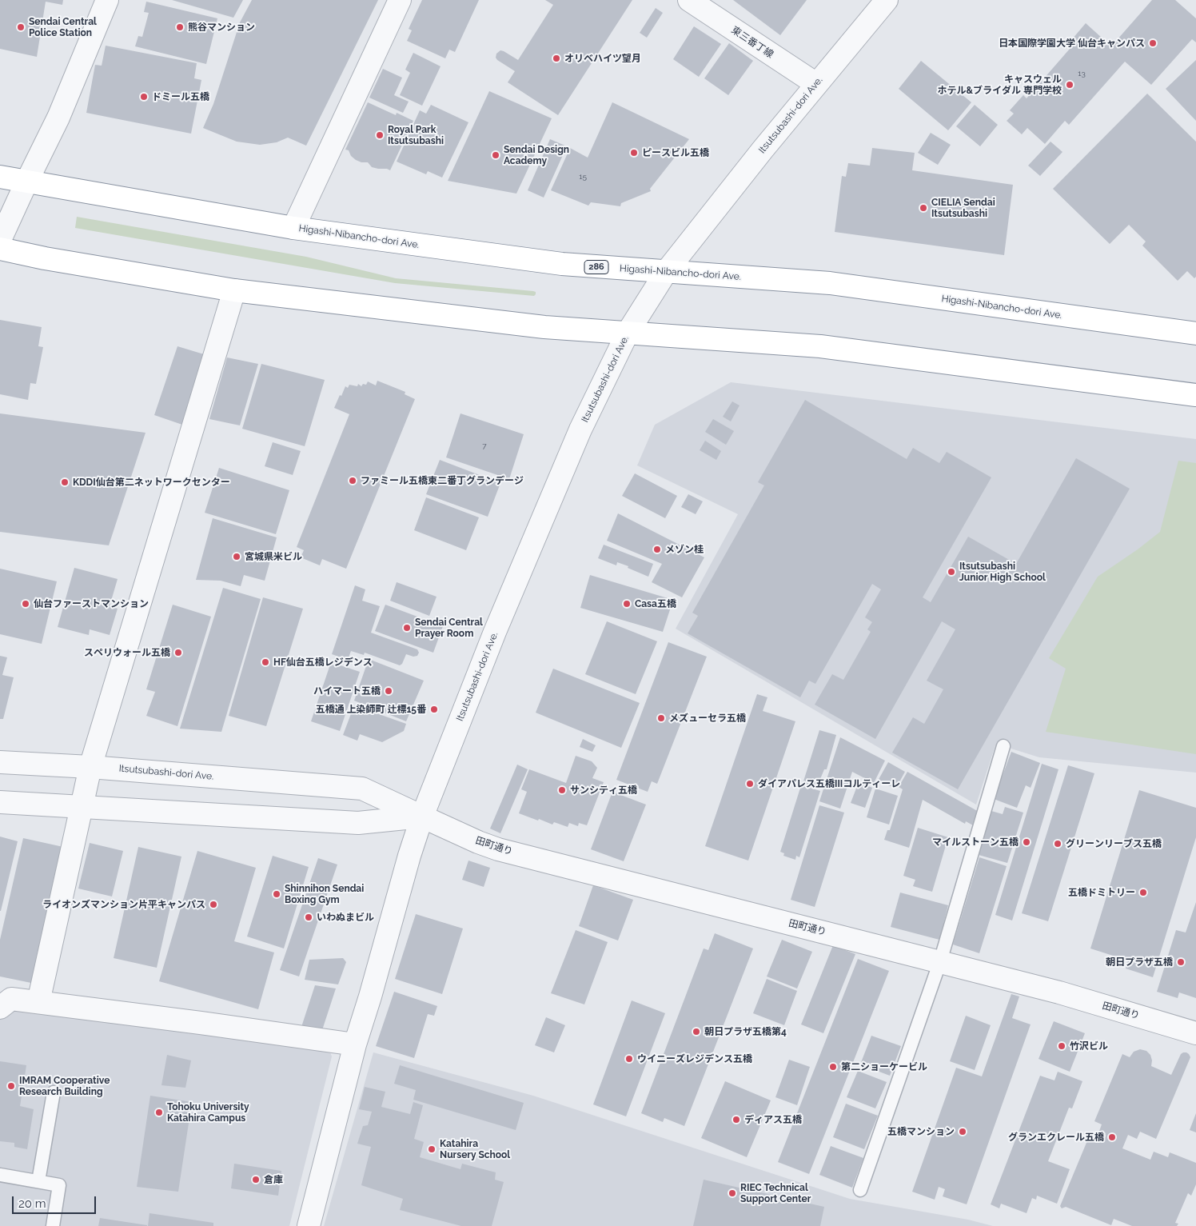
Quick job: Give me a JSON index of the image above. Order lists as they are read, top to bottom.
{
  "streets": {
    "highway": ["Higashi-Nibancho-dori Ave.", "286"],
    "street": ["東三番丁線", "Itsutsubashi-dori Ave.", "田町通り"]
  },
  "crossings": [
    ["東三番丁線", "Itsutsubashi-dori Ave."],
    ["Itsutsubashi-dori Ave.", "Higashi-Nibancho-dori Ave."],
    ["Itsutsubashi-dori Ave.", "田町通り"]
  ],
  "places": [
    "Sendai Central Police Station",
    "熊谷マンション",
    "日本国際学園大学 仙台キャンパス",
    "オリベハイツ望月",
    "キャスウェル ホテル&ブライダル 専門学校",
    "ドミール五橋",
    "Royal Park Itsutsubashi",
    "ピースビル五橋",
    "Sendai Design Academy",
    "CIELIA Sendai Itsutsubashi",
    "ファミール五橋東二番丁グランデージ",
    "KDDI仙台第二ネットワークセンター",
    "メゾン桂",
    "宮城県米ビル",
    "Itsutsubashi Junior High School",
    "仙台ファーストマンション",
    "Casa五橋",
    "Sendai Central Prayer Room",
    "スペリウォール五橋",
    "HF仙台五橋レジデンス",
    "ハイマート五橋",
    "五橋通 上染師町 辻標15番",
    "メズューセラ五橋",
    "ダイアパレス五橋IIIコルティーレ",
    "サンシティ五橋",
    "マイルストーン五橋",
    "グリーンリーブス五橋",
    "五橋ドミトリー",
    "Shinnihon Sendai Boxing Gym",
    "ライオンズマンション片平キャンパス",
    "いわぬまビル",
    "朝日プラザ五橋",
    "朝日プラザ五橋第4",
    "竹沢ビル",
    "ウイニーズレジデンス五橋",
    "第二ショーケービル",
    "IMRAM Cooperative Research Building",
    "Tohoku University Katahira Campus",
    "ディアス五橋",
    "五橋マンション",
    "グランエクレール五橋",
    "Katahira Nursery School",
    "倉庫",
    "RIEC Technical Support Center"
  ],
  "house_numbers": ["13", "15", "7"],
  "scale_bar": "20 m"
}
